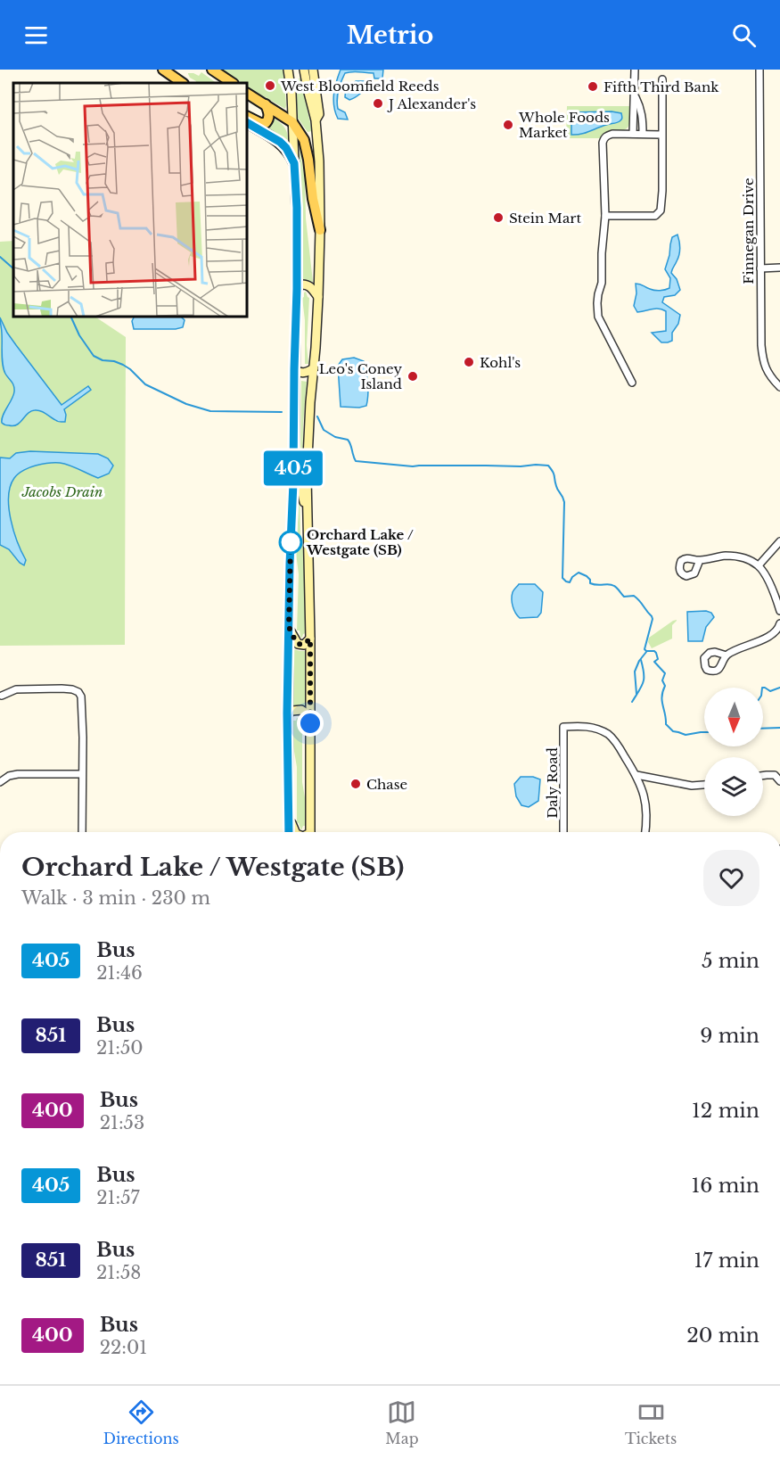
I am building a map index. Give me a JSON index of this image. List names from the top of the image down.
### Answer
{
  "streets": {
    "street": ["Finnegan Drive", "Daly Road"]
  },
  "parks": ["Jacobs Drain"],
  "places": [
    "West Bloomfield Reeds",
    "Fifth Third Bank",
    "J Alexander's",
    "Whole Foods Market",
    "Stein Mart",
    "Kohl's",
    "Leo's Coney Island",
    "Orchard Lake / Westgate (SB)",
    "Chase"
  ],
  "lines": ["bus line 405"],
  "north": "bottom",
  "page": {
    "header": "Metrio",
    "on_map": "405",
    "heading": ["Orchard Lake / Westgate (SB)", "Walk · 3 min · 230 m"],
    "list": [
      {
        "mark": "405",
        "name": "Bus",
        "note": "21:46",
        "value": "5 min"
      },
      {
        "mark": "851",
        "name": "Bus",
        "note": "21:50",
        "value": "9 min"
      },
      {
        "mark": "400",
        "name": "Bus",
        "note": "21:53",
        "value": "12 min"
      },
      {
        "mark": "405",
        "name": "Bus",
        "note": "21:57",
        "value": "16 min"
      },
      {
        "mark": "851",
        "name": "Bus",
        "note": "21:58",
        "value": "17 min"
      },
      {
        "mark": "400",
        "name": "Bus",
        "note": "22:01",
        "value": "20 min"
      }
    ],
    "tabs": ["Directions", "Map", "Tickets"]
  }
}
